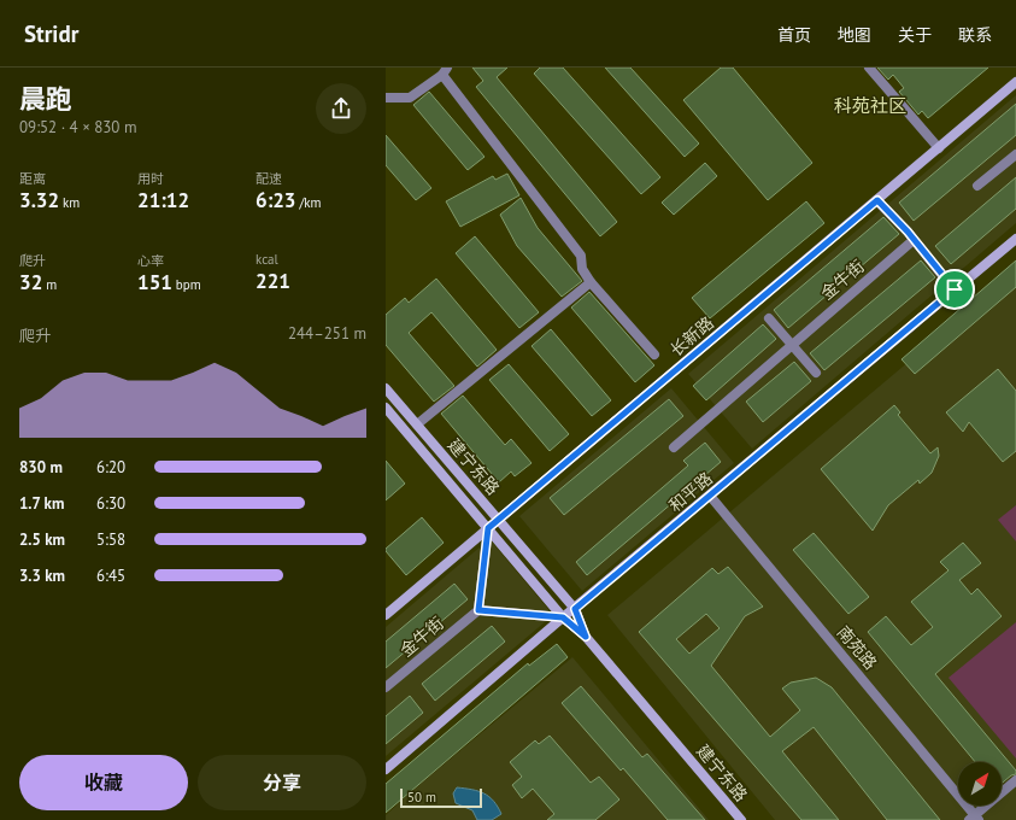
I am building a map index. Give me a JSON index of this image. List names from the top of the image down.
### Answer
{
  "streets": {
    "street": [
      "金牛街",
      "长新路",
      "建宁东路",
      "和平路",
      "南苑路"
    ]
  },
  "crossings": [
    ["长新路", "建宁东路"],
    ["建宁东路", "和平路"],
    ["和平路", "南苑路"]
  ],
  "districts": ["科苑社区"],
  "scale_bar": "50 m",
  "north": "top right",
  "page": {
    "header": "Stridr",
    "nav": [
      "首页",
      "地图",
      "关于",
      "联系"
    ],
    "heading": ["晨跑", "09:52 · 4 × 830 m"],
    "stats": [
      ["距离", "3.32 km"],
      ["用时", "21:12"],
      ["配速", "6:23 /km"],
      ["爬升", "32 m"],
      ["心率", "151 bpm"],
      ["kcal", "221"]
    ],
    "chart": ["爬升", "244–251 m"],
    "list": [
      {
        "name": "830 m",
        "note": "6:20"
      },
      {
        "name": "1.7 km",
        "note": "6:30"
      },
      {
        "name": "2.5 km",
        "note": "5:58"
      },
      {
        "name": "3.3 km",
        "note": "6:45"
      }
    ],
    "buttons": ["收藏", "分享"],
    "scale": "50 m"
  }
}
